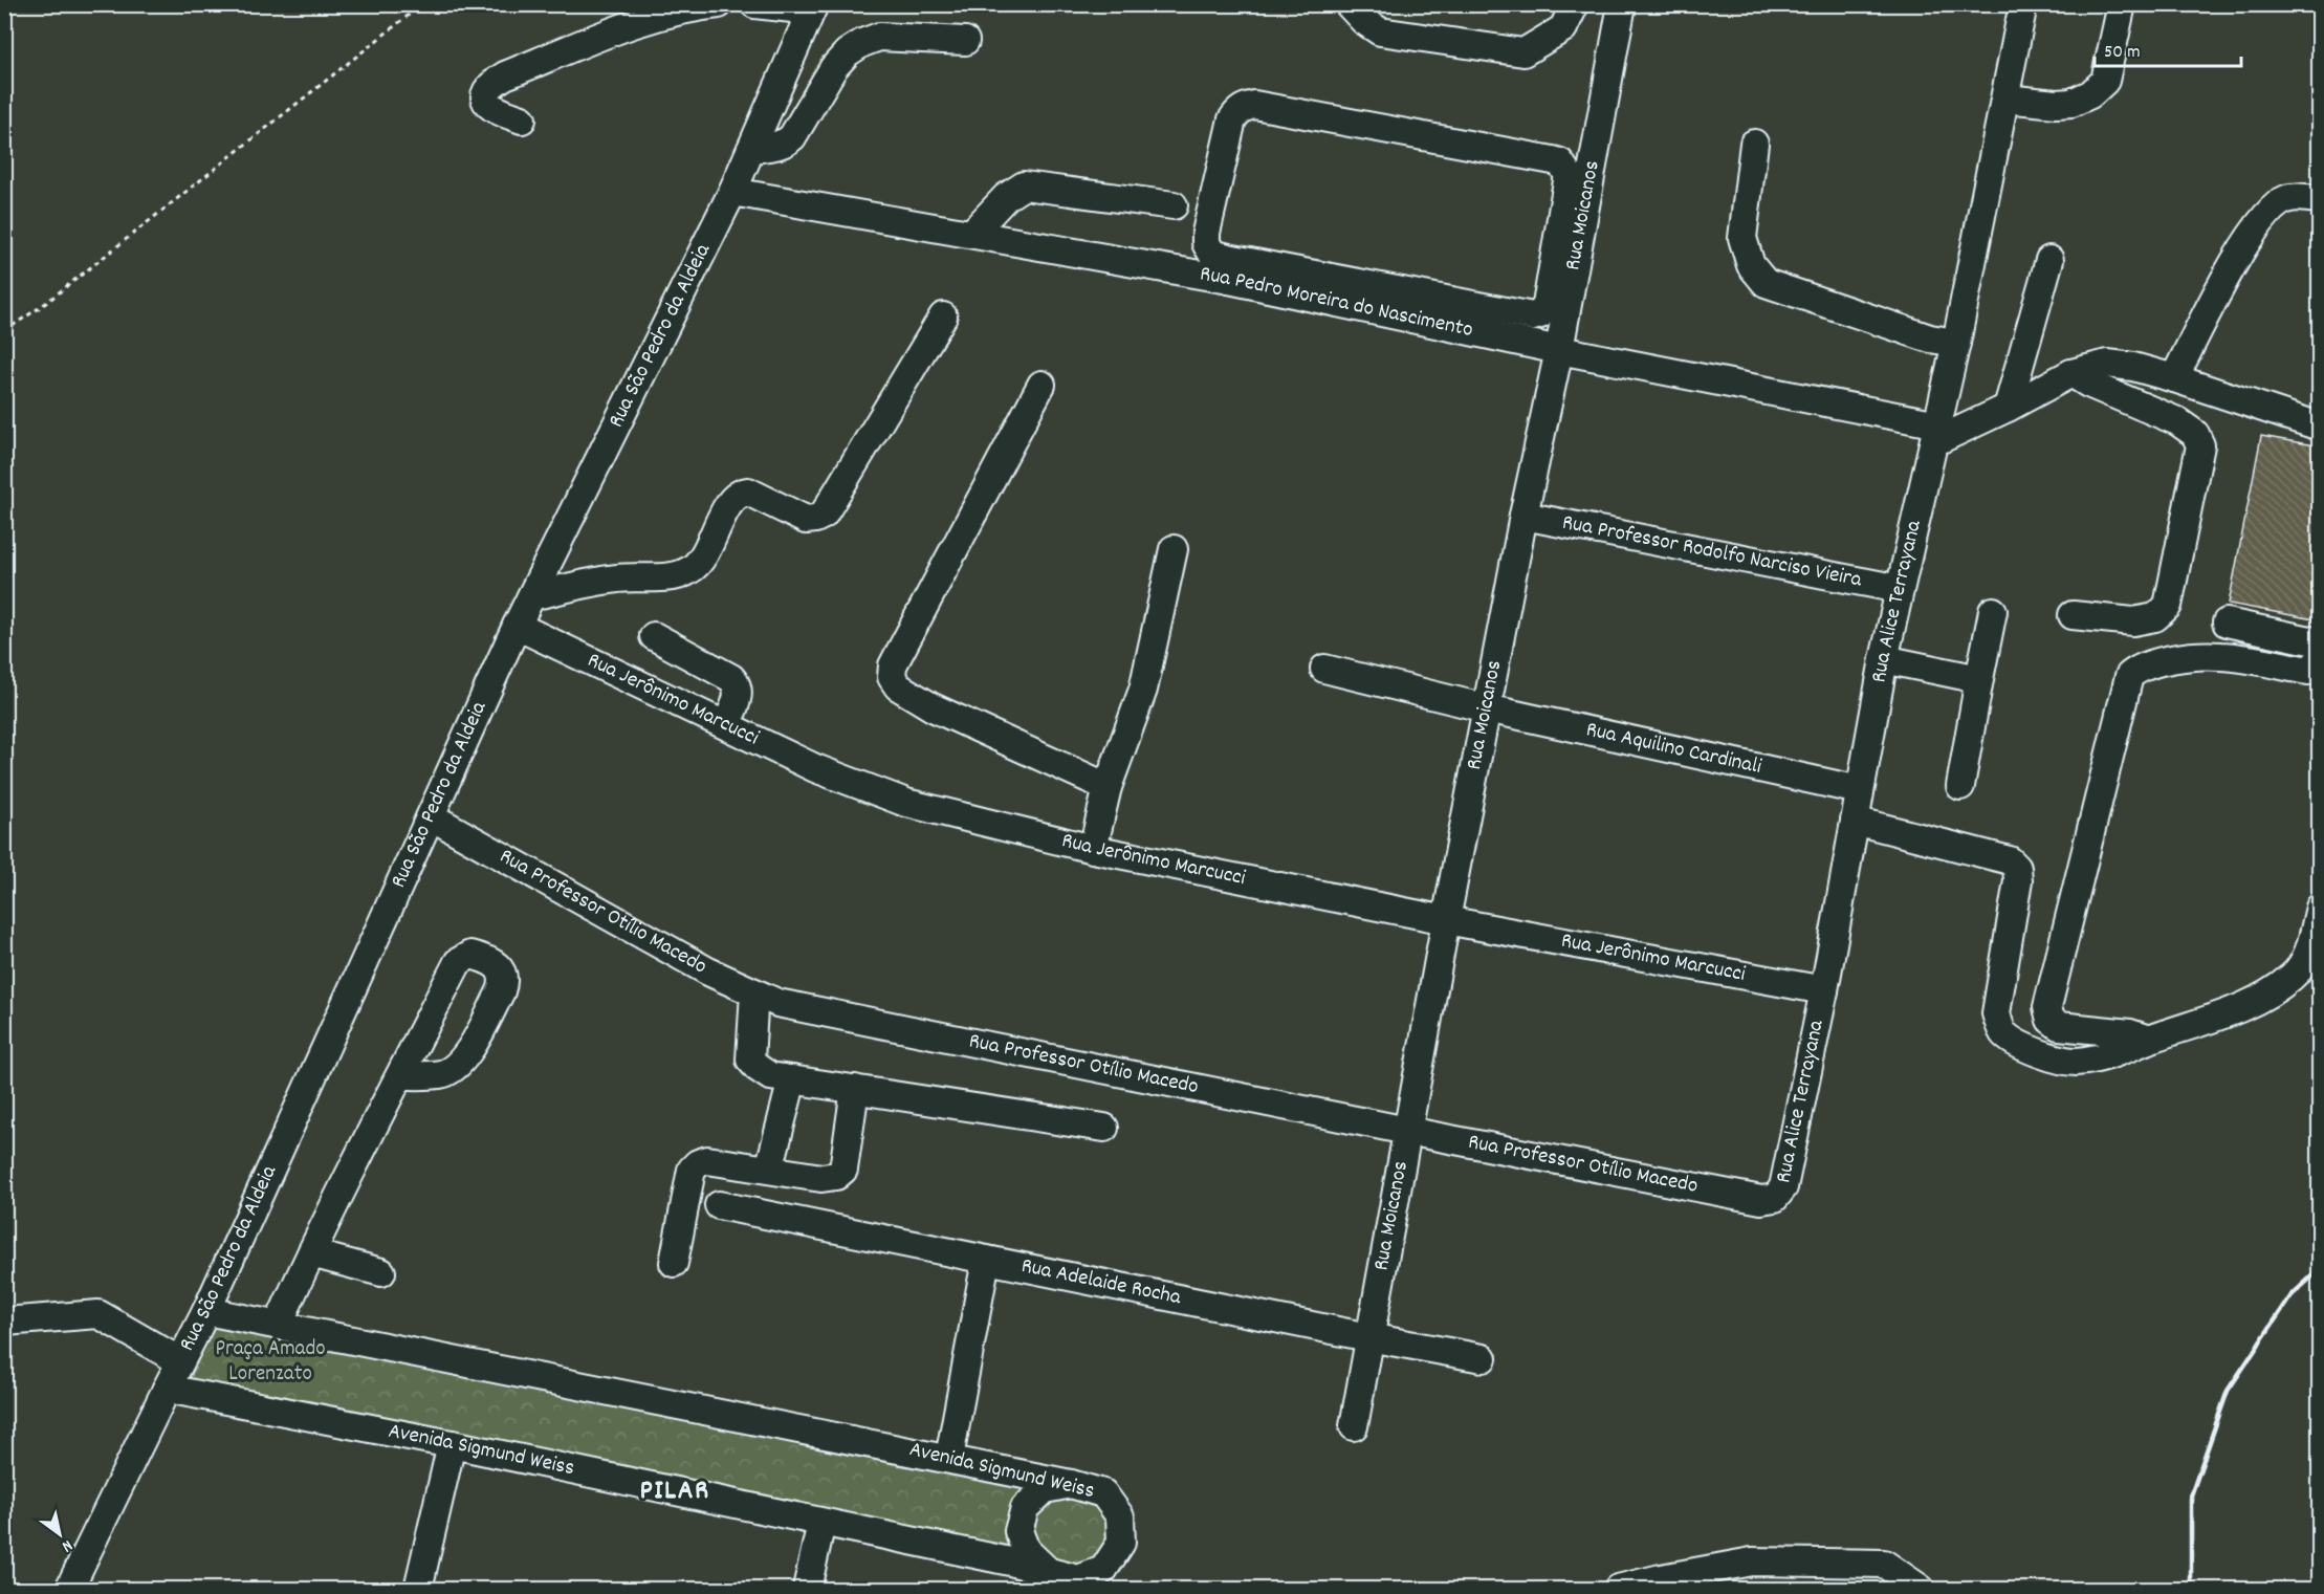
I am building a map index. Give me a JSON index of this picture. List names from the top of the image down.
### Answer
{
  "streets": {
    "street": [
      "Rua Moicanos",
      "Rua Pedro Moreira do Nascimento",
      "Rua São Pedro da Aldeia",
      "Rua Professor Rodolfo Narciso Vieira",
      "Rua Alice Terrayana",
      "Rua Jerônimo Marcucci",
      "Rua Aquilino Cardinali",
      "Rua Professor Otílio Macedo",
      "Rua Adelaide Rocha",
      "Avenida Sigmund Weiss"
    ]
  },
  "crossings": [
    ["Rua Moicanos", "Rua Pedro Moreira do Nascimento"],
    ["Rua Moicanos", "Rua Professor Rodolfo Narciso Vieira"],
    ["Rua Moicanos", "Rua Jerônimo Marcucci"],
    ["Rua Moicanos", "Rua Aquilino Cardinali"],
    ["Rua Moicanos", "Rua Professor Otílio Macedo"],
    ["Rua Moicanos", "Rua Adelaide Rocha"],
    ["Rua Pedro Moreira do Nascimento", "Rua São Pedro da Aldeia"],
    ["Rua Pedro Moreira do Nascimento", "Rua Alice Terrayana"],
    ["Rua São Pedro da Aldeia", "Rua Jerônimo Marcucci"],
    ["Rua São Pedro da Aldeia", "Rua Professor Otílio Macedo"],
    ["Rua São Pedro da Aldeia", "Avenida Sigmund Weiss"],
    ["Rua Professor Rodolfo Narciso Vieira", "Rua Alice Terrayana"],
    ["Rua Alice Terrayana", "Rua Jerônimo Marcucci"],
    ["Rua Alice Terrayana", "Rua Aquilino Cardinali"],
    ["Rua Alice Terrayana", "Rua Professor Otílio Macedo"]
  ],
  "districts": ["PILAR"],
  "parks": ["Praça Amado Lorenzato"],
  "scale_bar": "50 m",
  "north": "bottom right"
}
